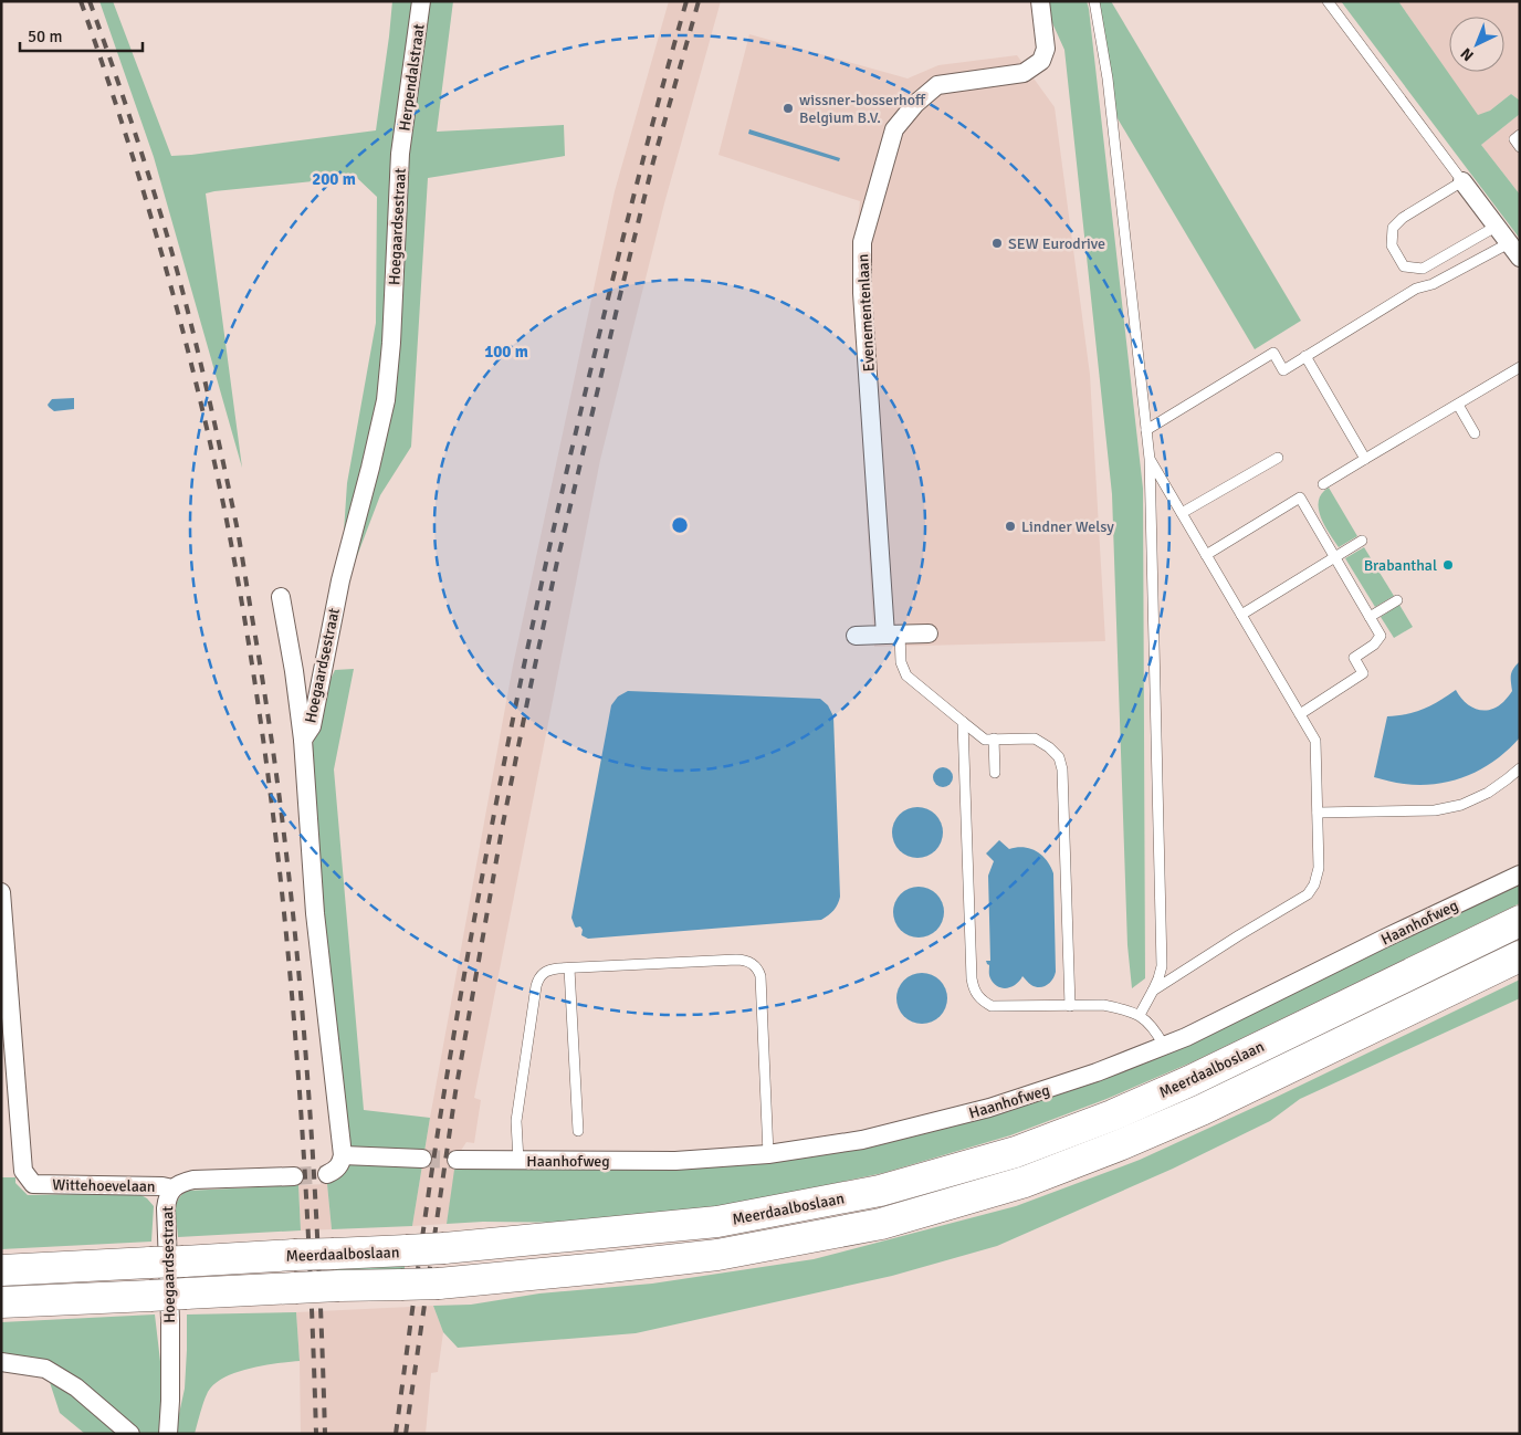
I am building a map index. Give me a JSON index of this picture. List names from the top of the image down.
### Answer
{
  "streets": {
    "highway": ["Meerdaalboslaan"],
    "street": [
      "Herpendalstraat",
      "Hoegaardsestraat",
      "Evenementenlaan",
      "Haanhofweg",
      "Wittehoevelaan"
    ]
  },
  "crossings": [
    ["Herpendalstraat", "Hoegaardsestraat"],
    ["Hoegaardsestraat", "Wittehoevelaan"]
  ],
  "places": [
    "wissner-bosserhoff Belgium B.V.",
    "SEW Eurodrive",
    "Lindner Welsy",
    "Brabanthal"
  ],
  "scale_bar": "50 m",
  "north": "bottom left",
  "rings": ["200 m", "100 m"]
}
